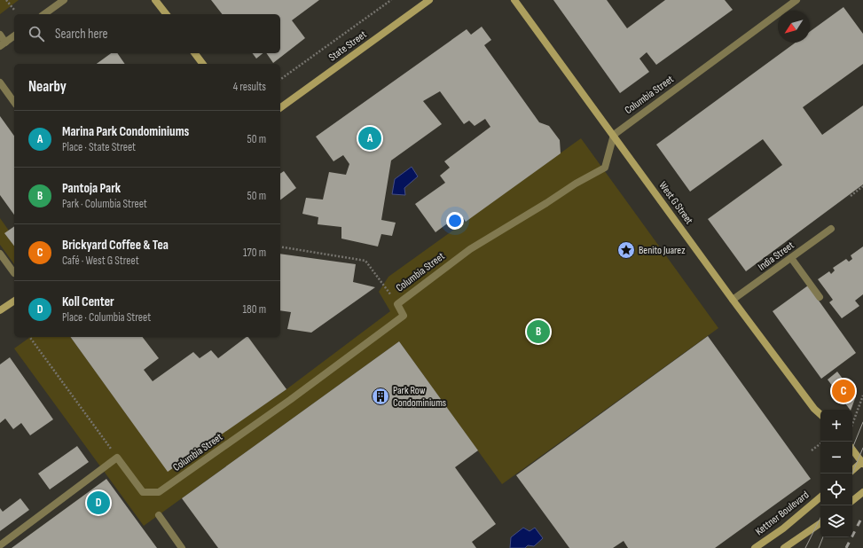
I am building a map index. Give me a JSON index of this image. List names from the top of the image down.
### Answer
{
  "streets": {
    "main road": ["State Street", "West G Street", "Kettner Boulevard"],
    "street": ["Columbia Street", "India Street"]
  },
  "crossings": [
    ["Columbia Street", "West G Street"],
    ["West G Street", "India Street"]
  ],
  "places": {
    "place": ["Benito Juarez"],
    "building": ["Park Row Condominiums"]
  },
  "north": "bottom left",
  "page": {
    "search": "Search here",
    "heading": ["Nearby", "4 results"],
    "list": [
      {
        "mark": "A",
        "name": "Marina Park Condominiums",
        "note": "Place · State Street",
        "value": "50 m"
      },
      {
        "mark": "B",
        "name": "Pantoja Park",
        "note": "Park · Columbia Street",
        "value": "50 m"
      },
      {
        "mark": "C",
        "name": "Brickyard Coffee & Tea",
        "note": "Café · West G Street",
        "value": "170 m"
      },
      {
        "mark": "D",
        "name": "Koll Center",
        "note": "Place · Columbia Street",
        "value": "180 m"
      }
    ],
    "pins": [
      "A",
      "B",
      "C",
      "D"
    ],
    "map_buttons": ["+", "−"]
  }
}
